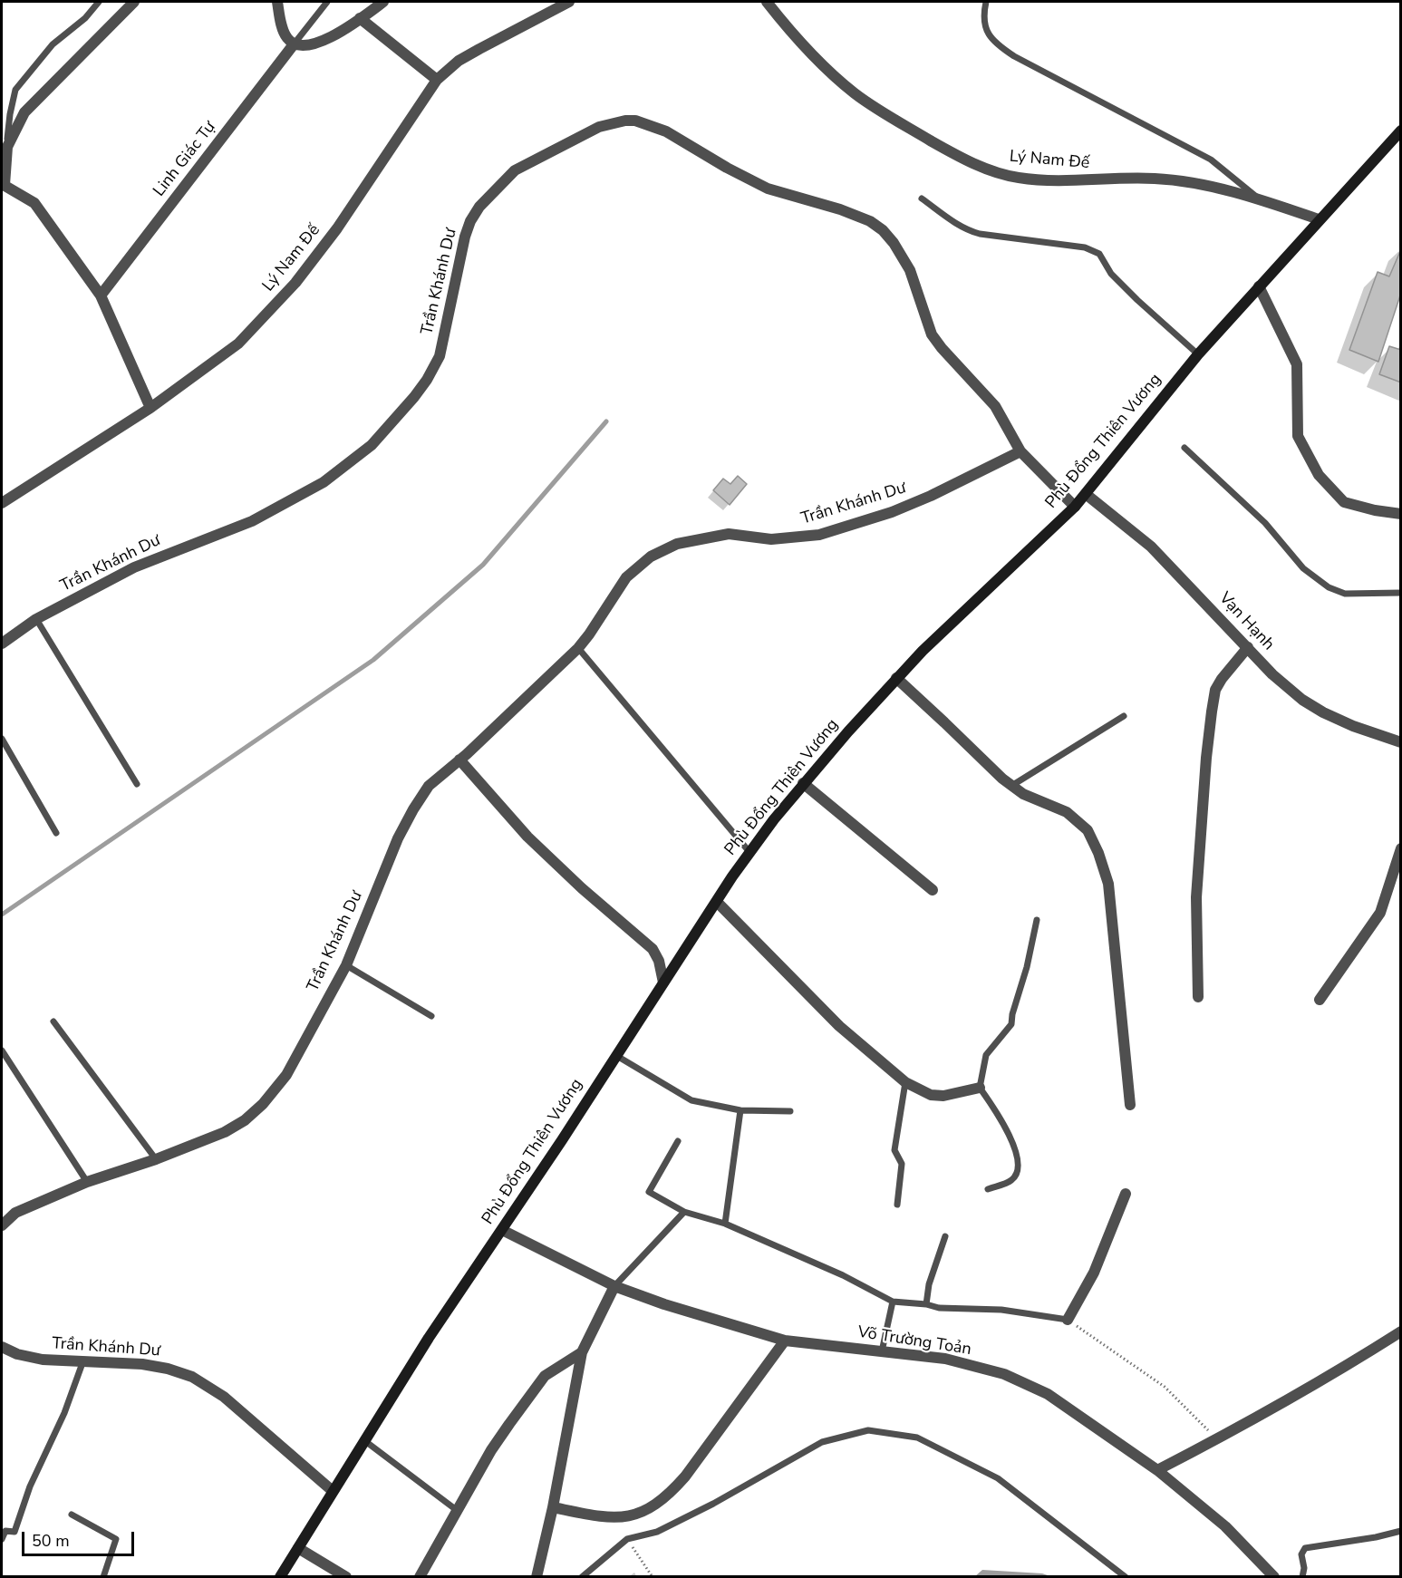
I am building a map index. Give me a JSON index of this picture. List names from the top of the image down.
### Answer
{
  "streets": {
    "main road": ["Phù Đổng Thiên Vương"],
    "street": [
      "Linh Giác Tự",
      "Lý Nam Đế",
      "Trần Khánh Dư",
      "Vạn Hạnh",
      "Võ Trường Toản"
    ]
  },
  "crossings": [
    ["Lý Nam Đế", "Phù Đổng Thiên Vương"],
    ["Trần Khánh Dư", "Phù Đổng Thiên Vương"],
    ["Phù Đổng Thiên Vương", "Vạn Hạnh"],
    ["Phù Đổng Thiên Vương", "Võ Trường Toản"]
  ],
  "scale_bar": "50 m"
}
